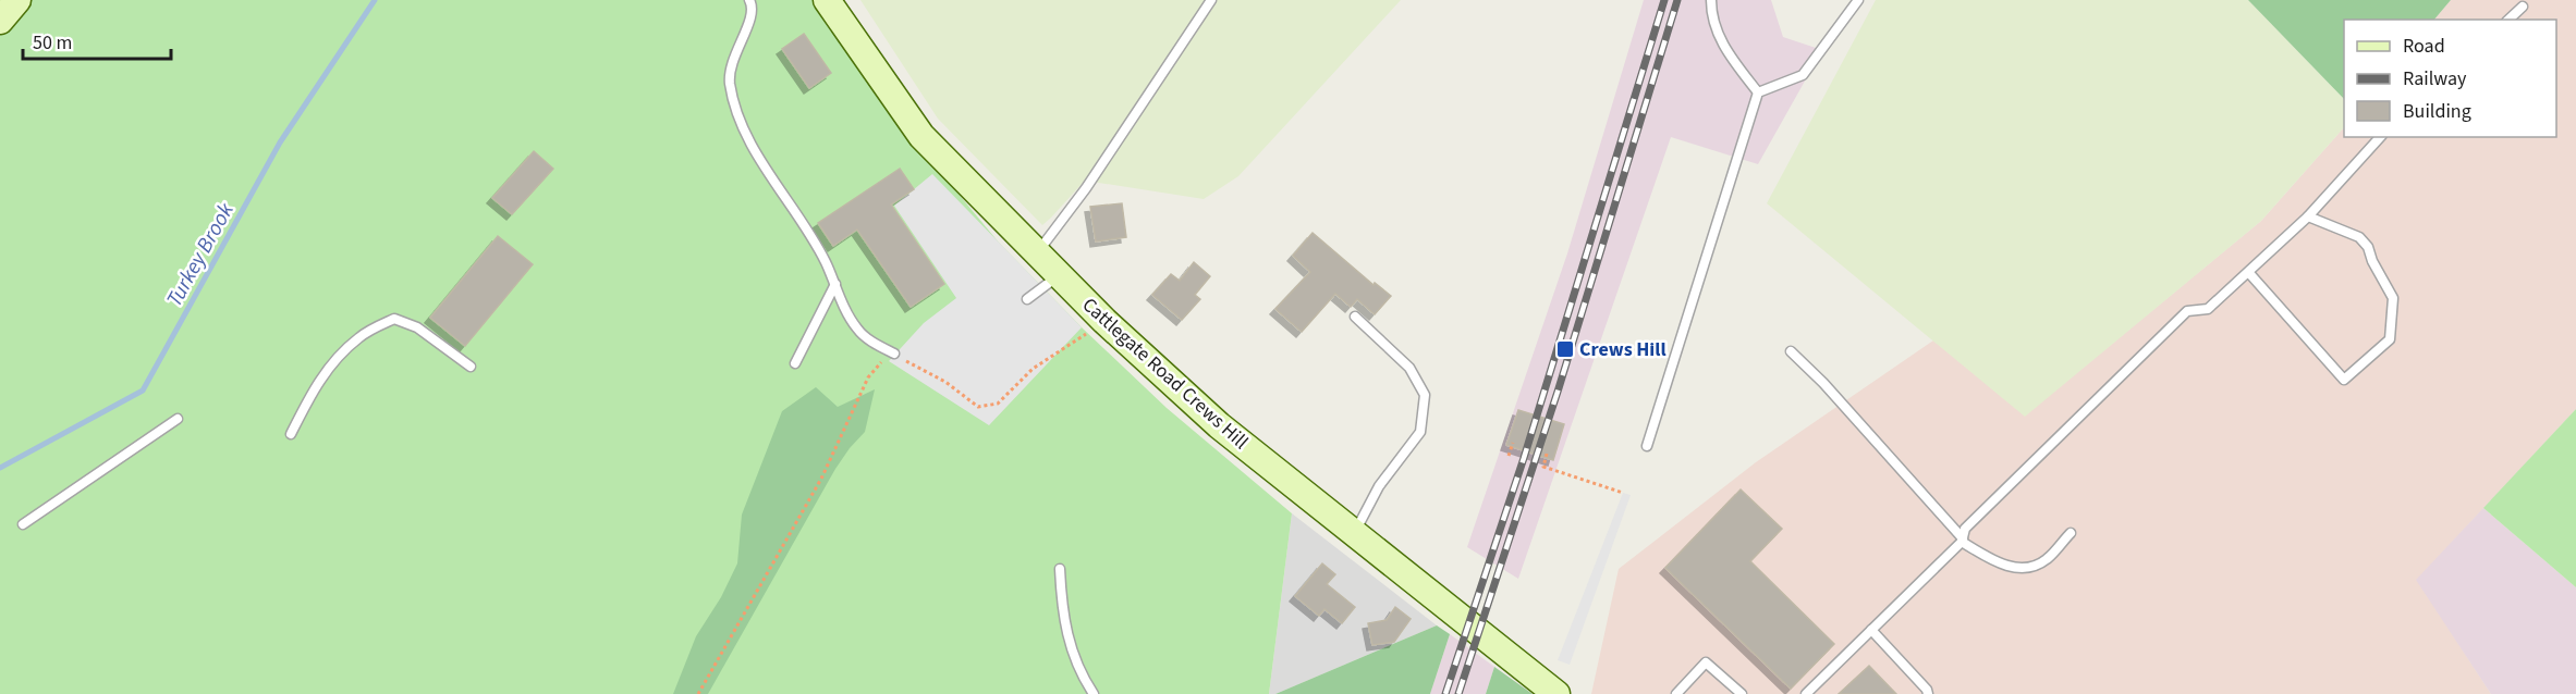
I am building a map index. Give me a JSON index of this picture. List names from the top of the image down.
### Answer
{
  "streets": {
    "street": ["Cattlegate Road Crews Hill"]
  },
  "water": ["Turkey Brook"],
  "places": {
    "transit": ["Crews Hill"]
  },
  "legend": ["Road", "Railway", "Building"],
  "scale_bar": "50 m"
}
